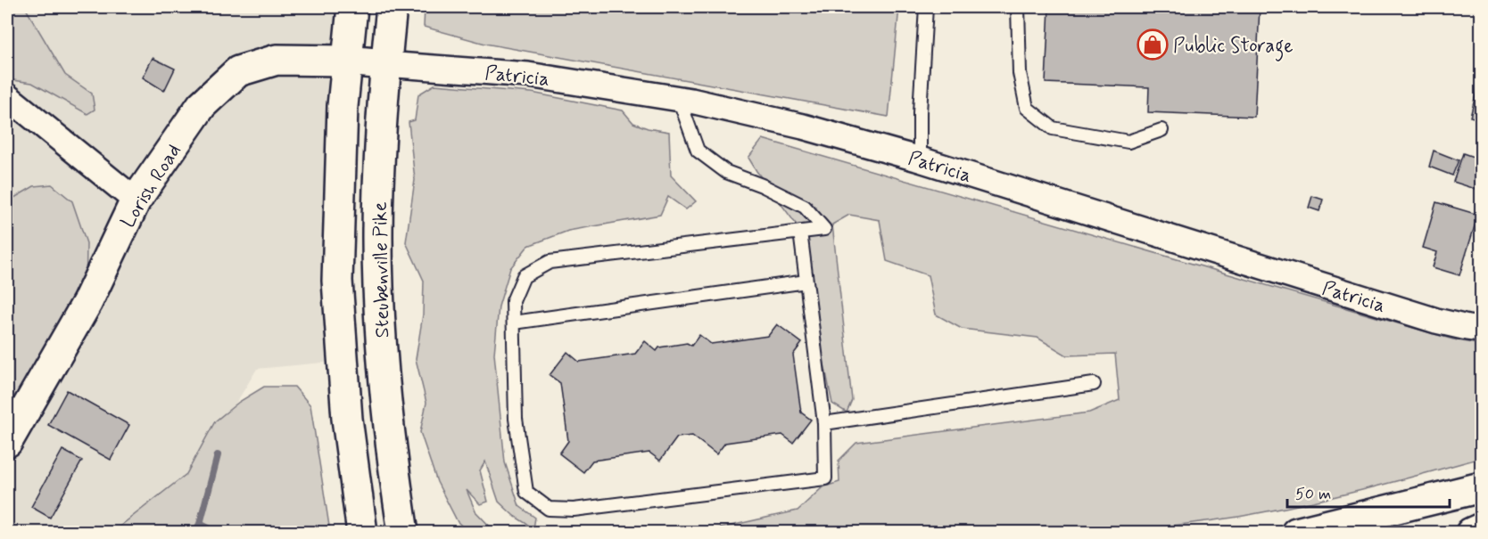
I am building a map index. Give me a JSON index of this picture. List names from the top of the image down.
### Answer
{
  "streets": {
    "main road": ["Lorish Road", "Steubenville Pike"],
    "street": ["Patricia"]
  },
  "crossings": [
    ["Patricia", "Lorish Road"],
    ["Patricia", "Steubenville Pike"],
    ["Lorish Road", "Steubenville Pike"]
  ],
  "places": {
    "shop": ["Public Storage"]
  },
  "scale_bar": "50 m"
}
